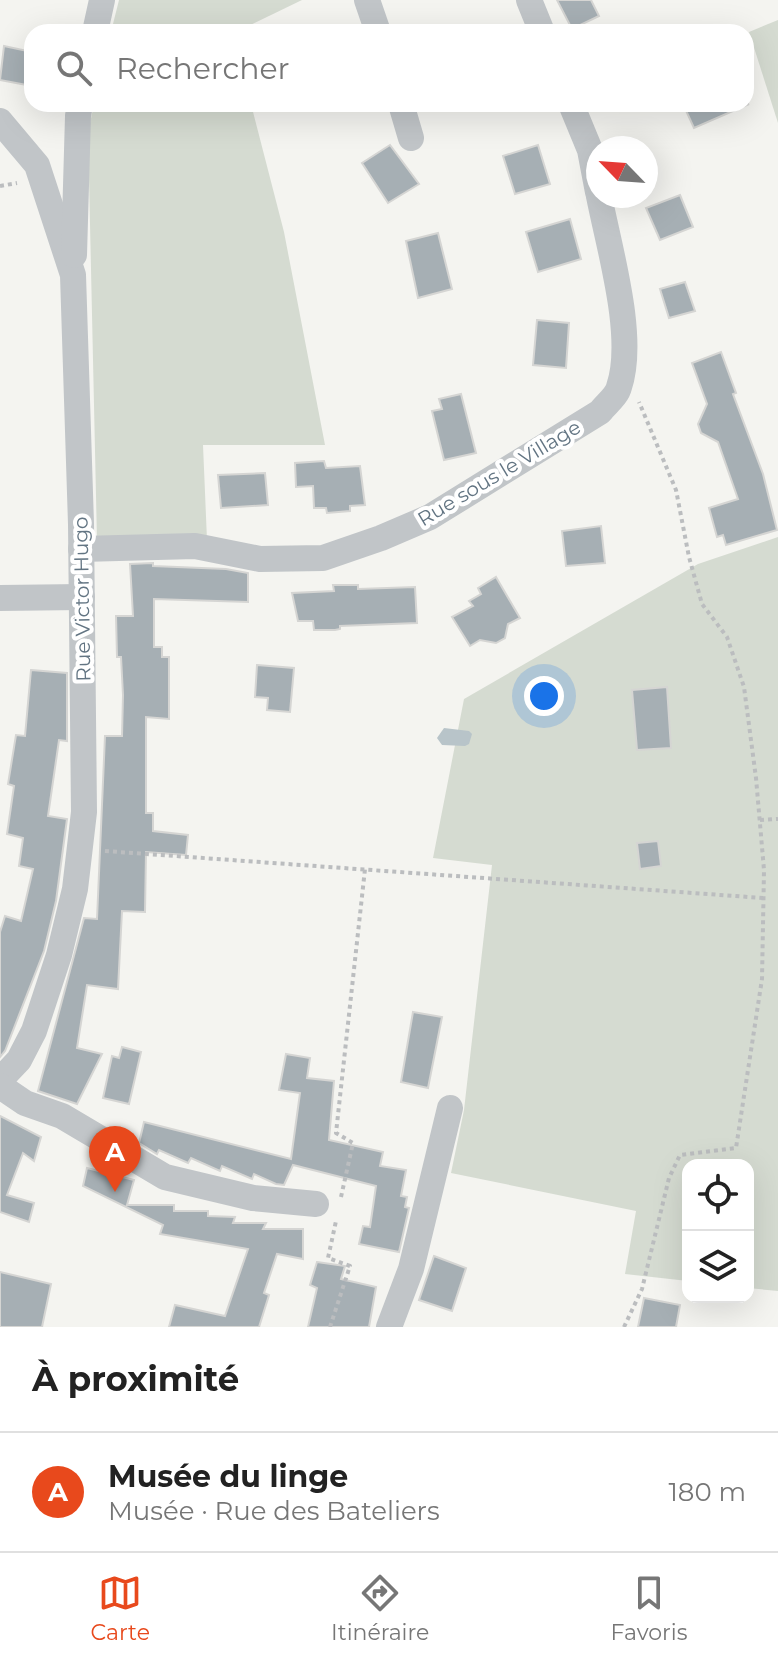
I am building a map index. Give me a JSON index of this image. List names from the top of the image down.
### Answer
{
  "streets": {
    "street": ["Rue sous le Village", "Rue Victor Hugo"]
  },
  "crossings": [
    ["Rue sous le Village", "Rue Victor Hugo"]
  ],
  "north": "top left",
  "page": {
    "search": "Rechercher",
    "pins": "A",
    "heading": "À proximité",
    "list": [
      {
        "mark": "A",
        "name": "Musée du linge",
        "note": "Musée · Rue des Bateliers",
        "value": "180 m"
      }
    ],
    "nav": ["Carte", "Itinéraire", "Favoris"]
  }
}
